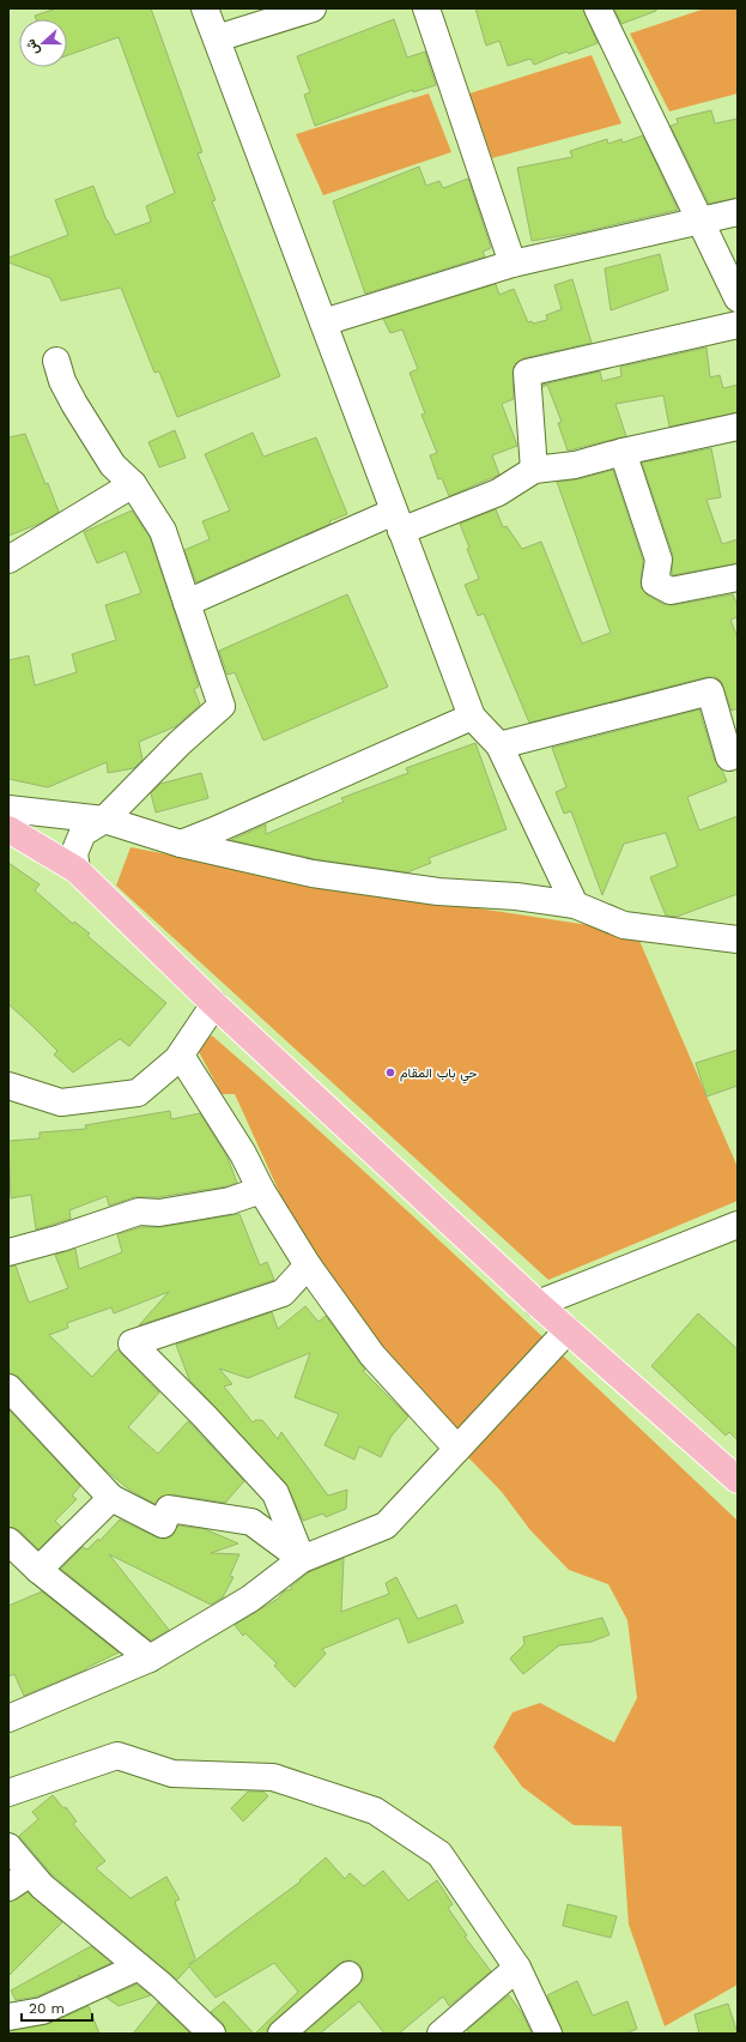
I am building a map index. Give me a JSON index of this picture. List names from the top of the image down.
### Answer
{
  "places": ["حي باب المقام"],
  "scale_bar": "20 m",
  "north": "left"
}
